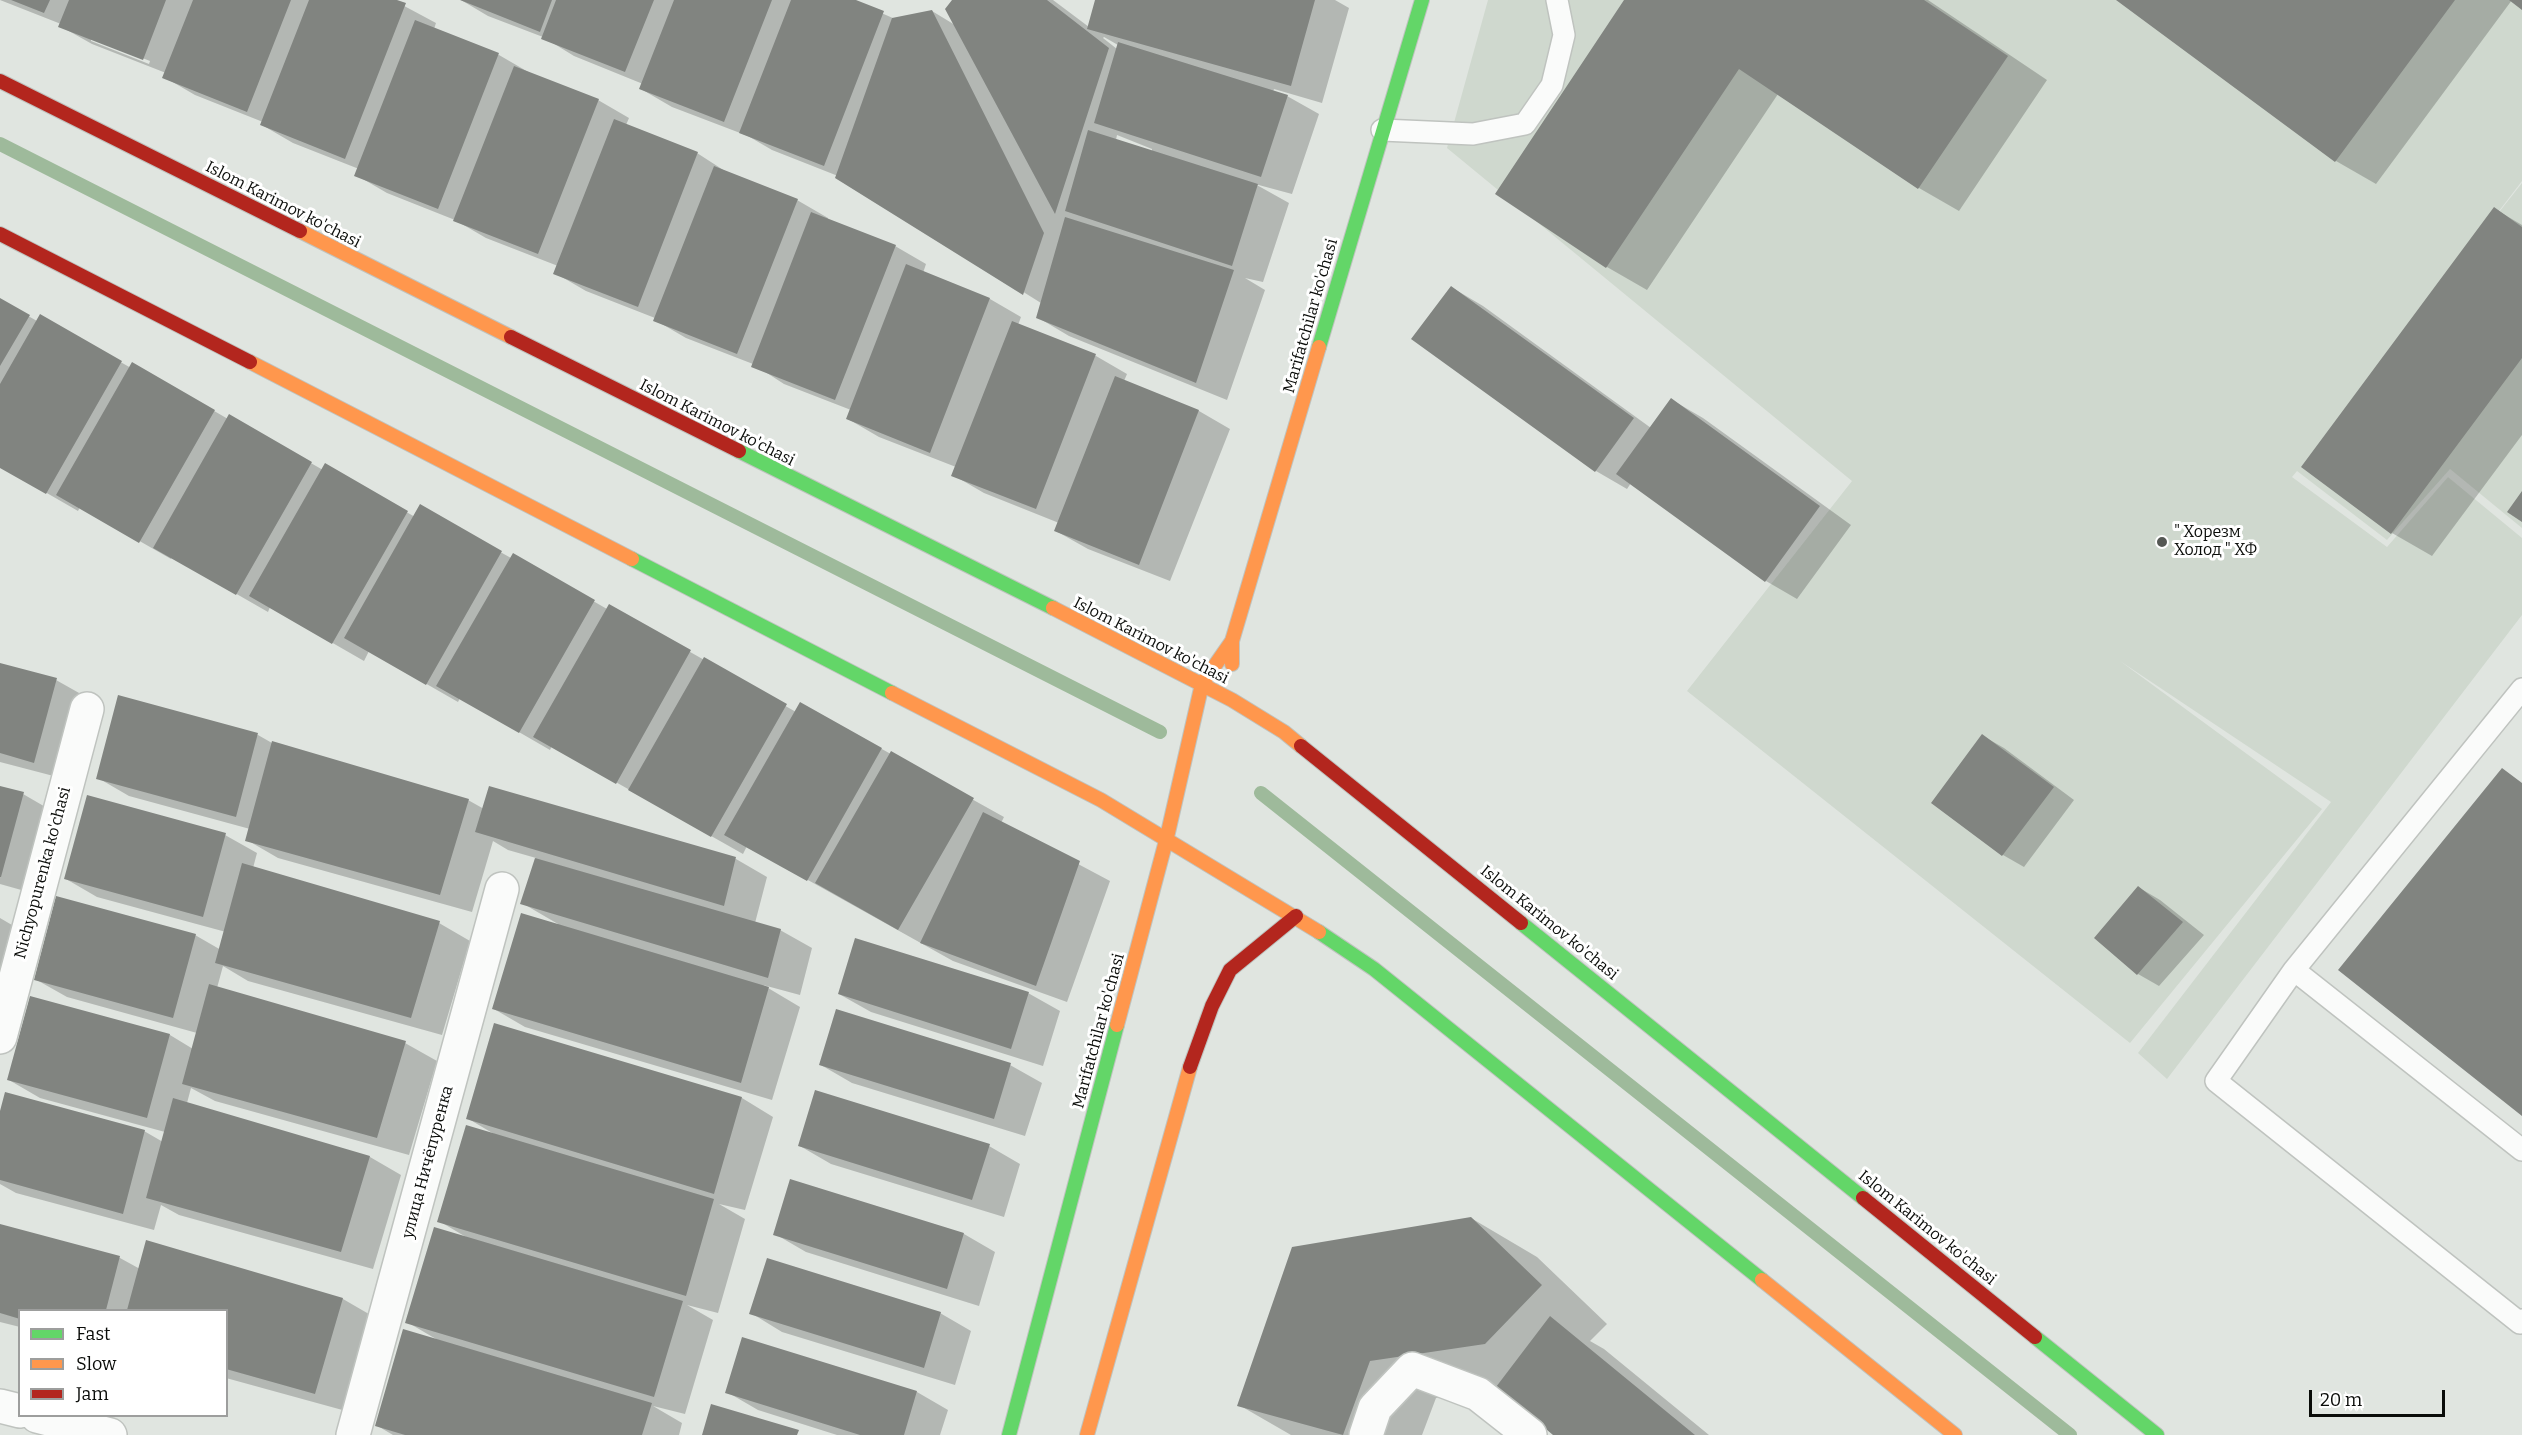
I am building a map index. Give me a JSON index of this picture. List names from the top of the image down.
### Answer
{
  "streets": {
    "main road": ["Islom Karimov ko'chasi", "Marifatchilar ko'chasi"],
    "street": ["Nichyopurenka ko'chasi", "улица Ничёпуренка"]
  },
  "crossings": [
    ["Islom Karimov ko'chasi", "Marifatchilar ko'chasi"]
  ],
  "places": ["\" Хорезм Холод \" ХФ"],
  "legend": ["Fast", "Slow", "Jam"],
  "scale_bar": "20 m"
}
